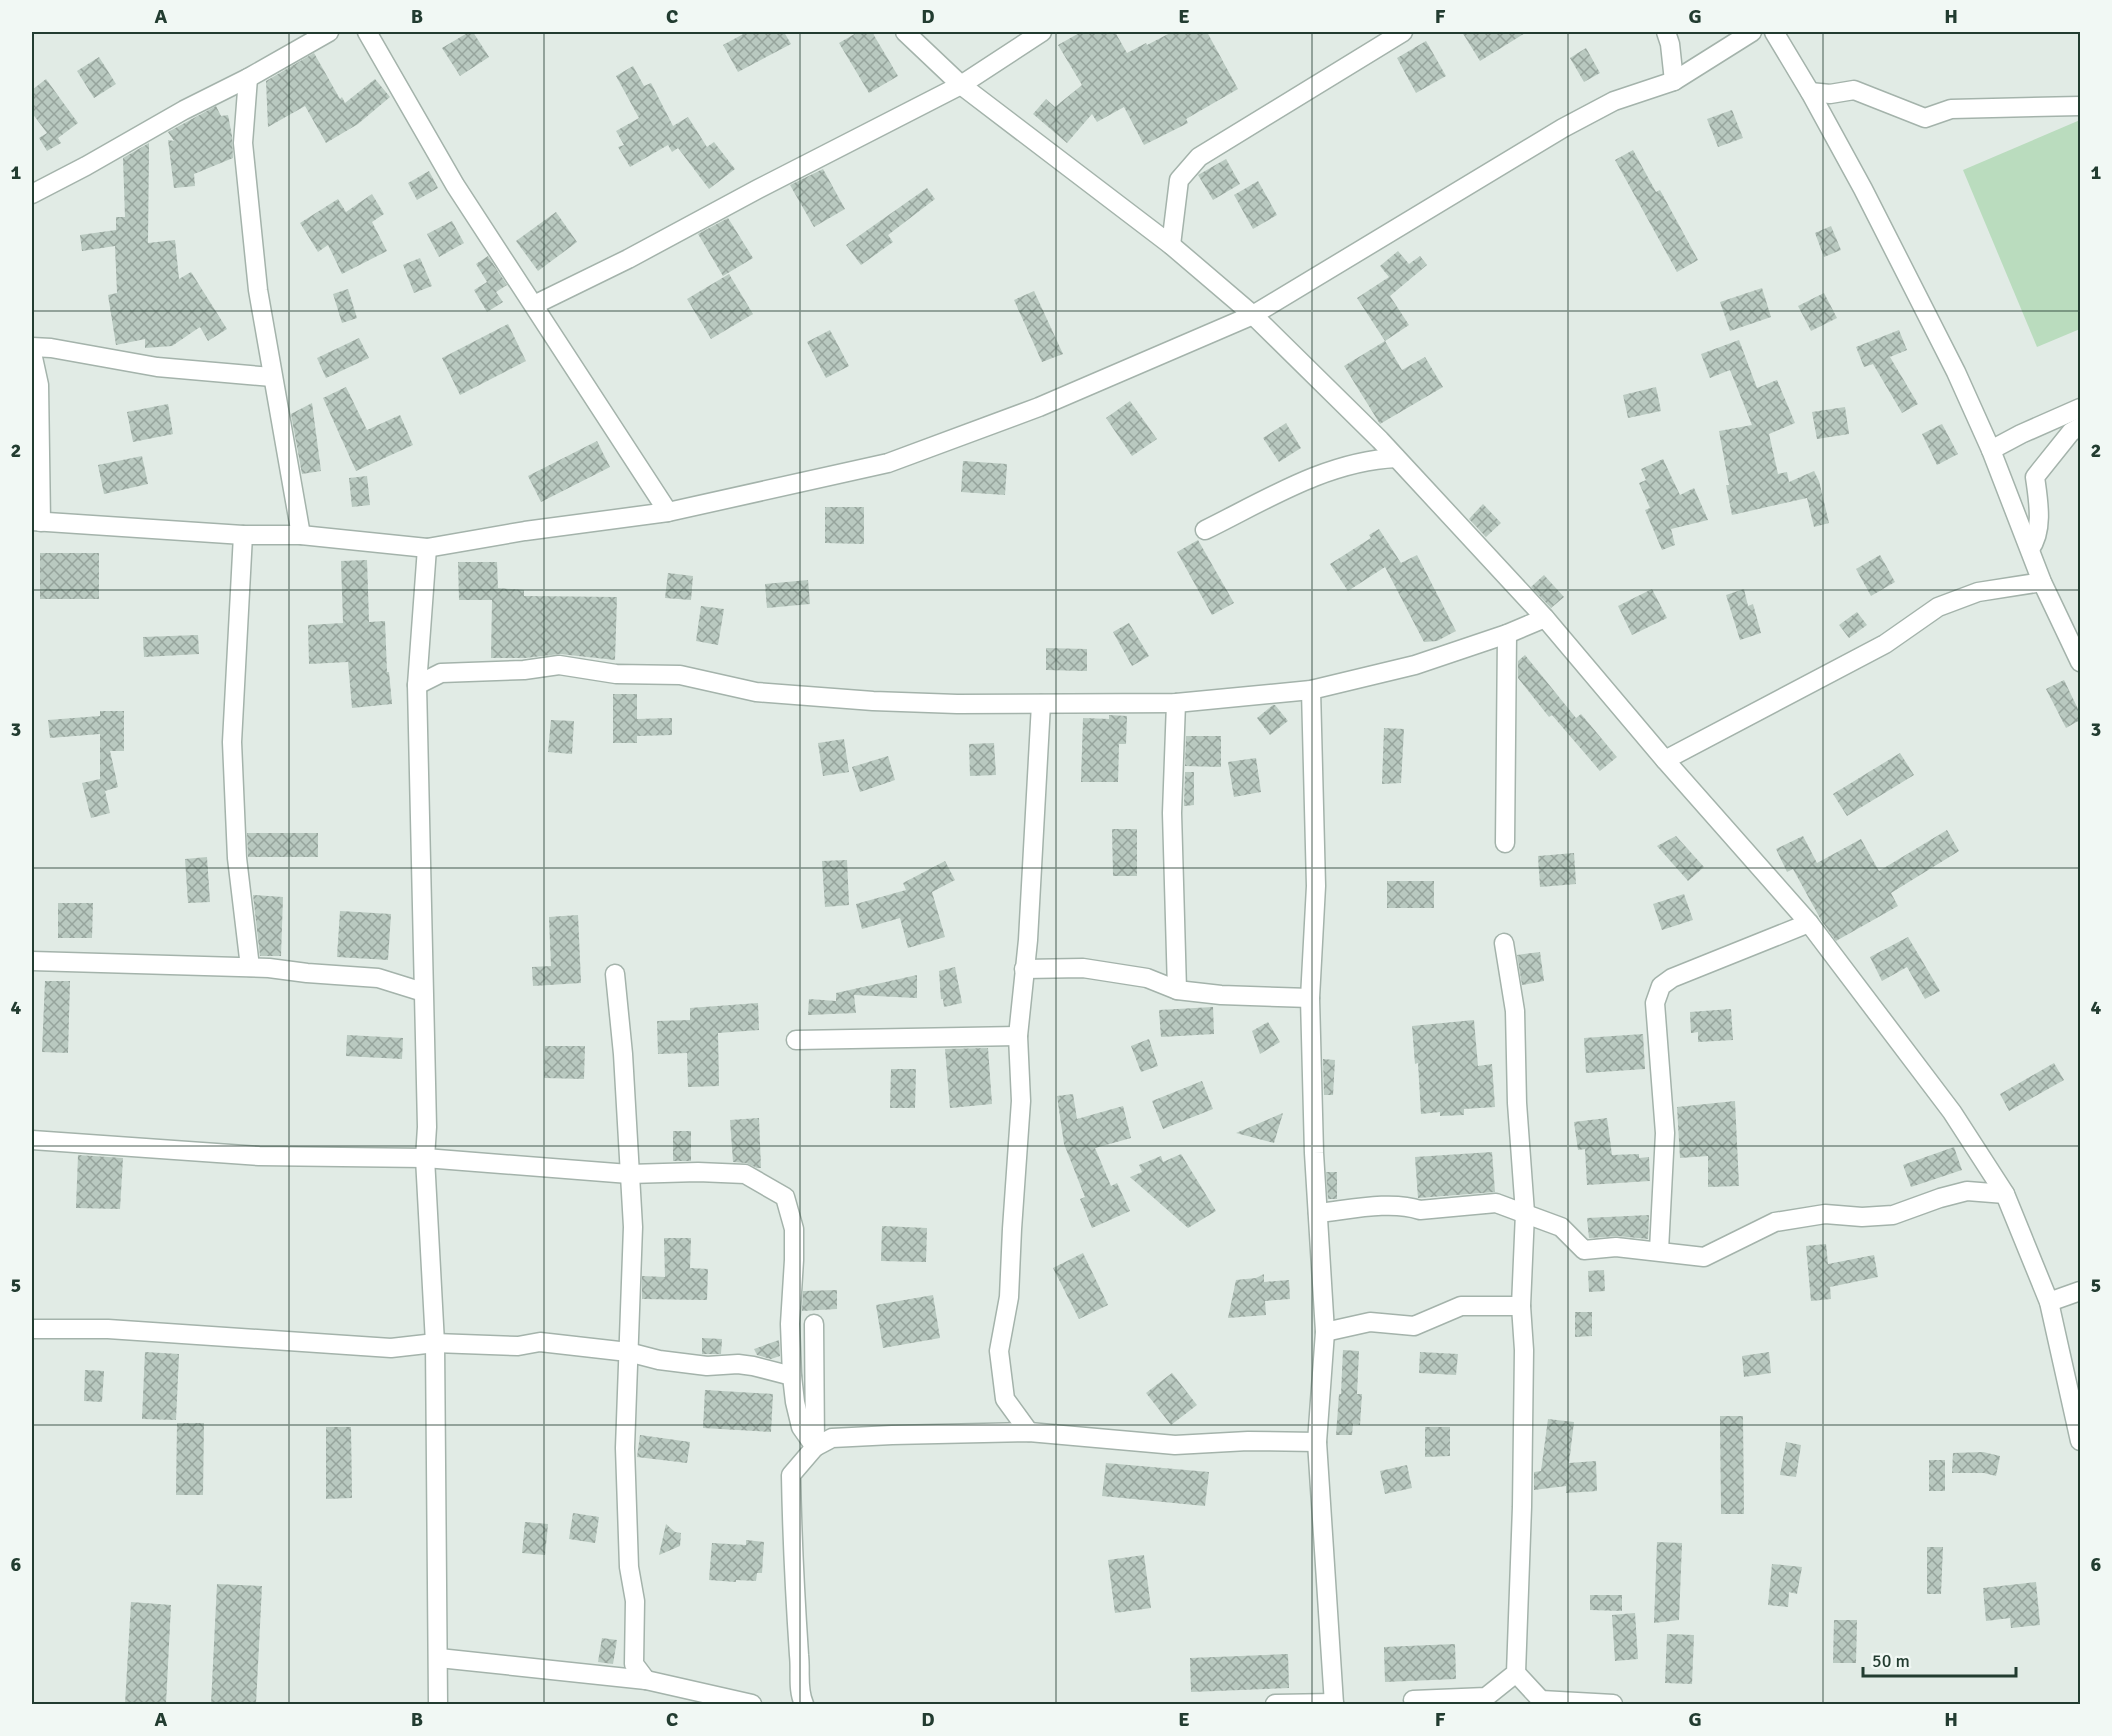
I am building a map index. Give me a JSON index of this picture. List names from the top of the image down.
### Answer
{
  "scale_bar": "50 m",
  "grid": {
    "columns": [
      "A",
      "B",
      "C",
      "D",
      "E",
      "F",
      "G",
      "H"
    ],
    "rows": [
      "1",
      "2",
      "3",
      "4",
      "5",
      "6"
    ]
  }
}
